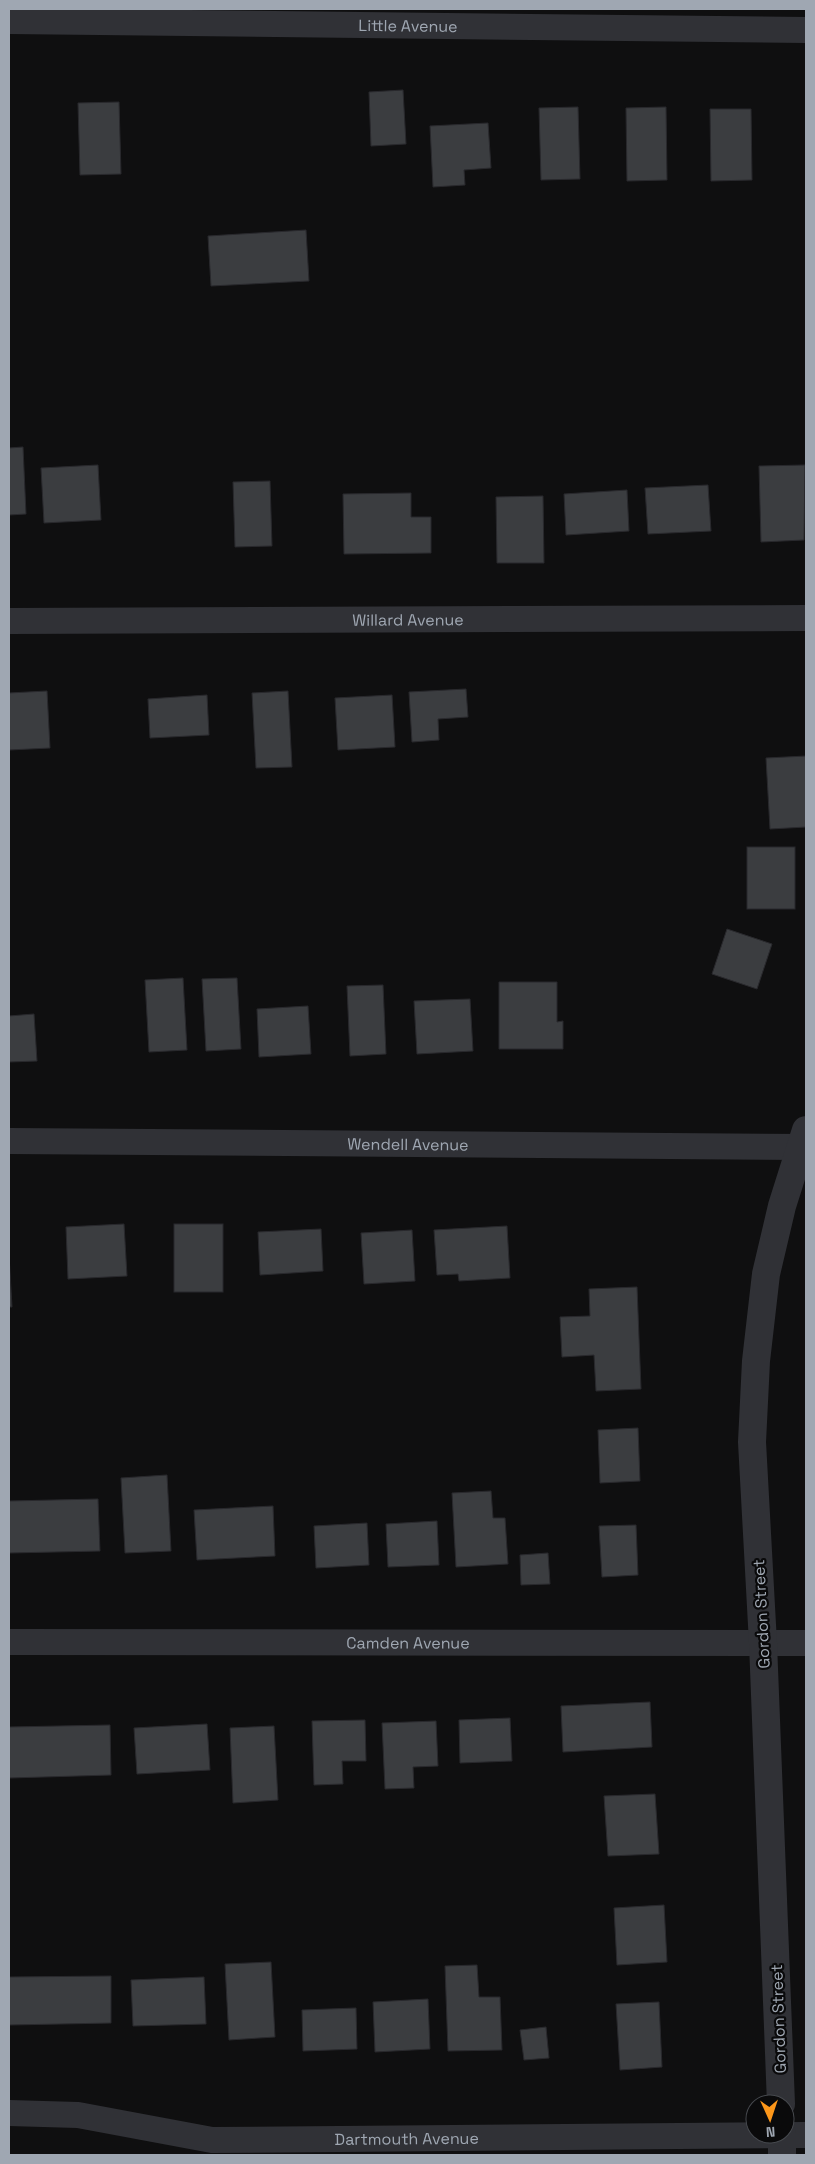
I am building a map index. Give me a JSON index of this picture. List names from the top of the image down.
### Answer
{
  "streets": {
    "street": [
      "Little Avenue",
      "Willard Avenue",
      "Wendell Avenue",
      "Gordon Street",
      "Camden Avenue",
      "Dartmouth Avenue"
    ]
  },
  "crossings": [
    ["Wendell Avenue", "Gordon Street"],
    ["Gordon Street", "Camden Avenue"]
  ],
  "north": "bottom"
}
